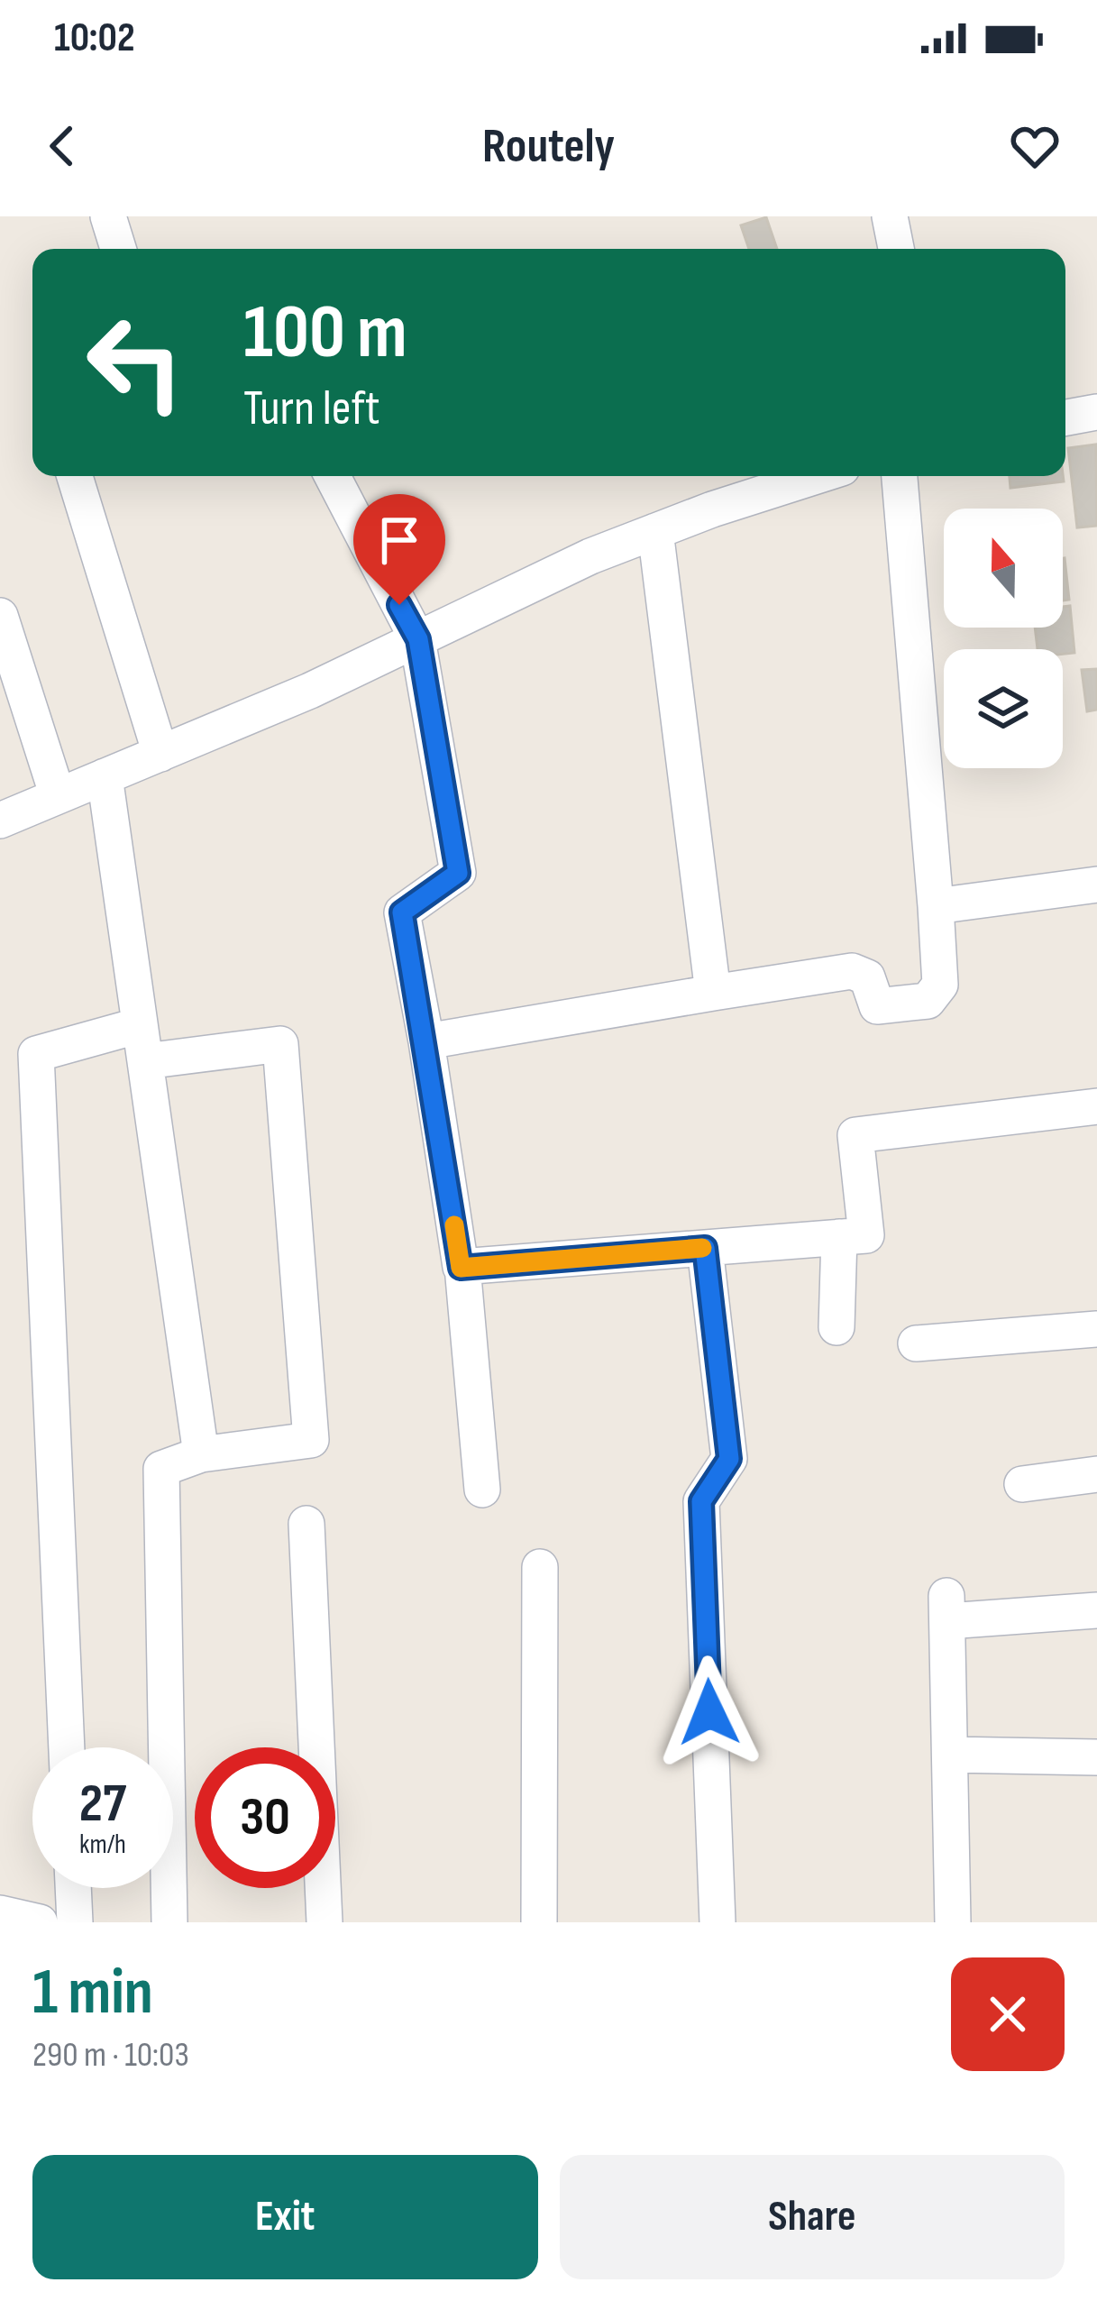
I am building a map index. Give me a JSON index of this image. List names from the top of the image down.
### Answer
{
  "north": "top",
  "page": {
    "status": "10:02",
    "header": "Routely",
    "turn": ["100 m", "Turn left"],
    "speed": "27 km/h",
    "limit": "30",
    "heading": ["1 min", "290 m · 10:03"],
    "buttons": ["Exit", "Share"]
  }
}
